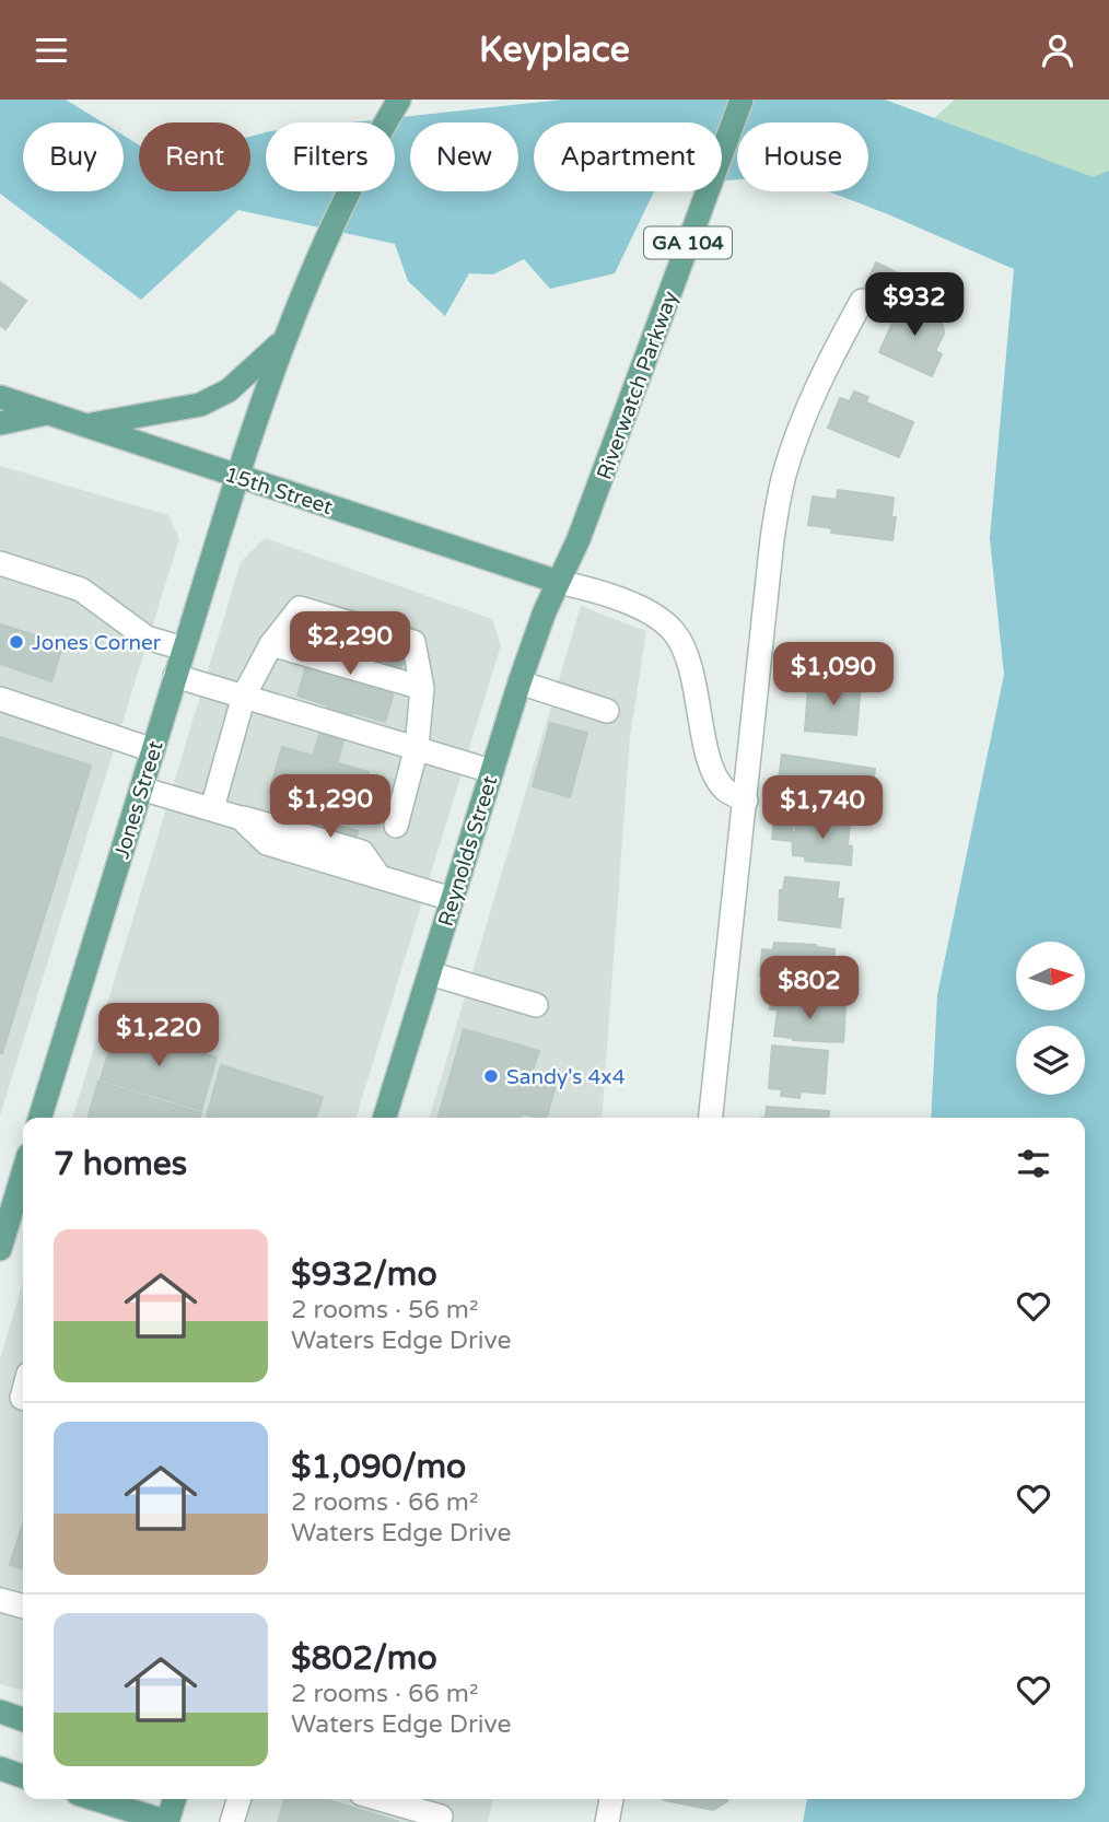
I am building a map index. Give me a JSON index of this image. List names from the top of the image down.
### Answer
{
  "streets": {
    "main road": [
      "GA 104",
      "Riverwatch Parkway",
      "15th Street",
      "Jones Street",
      "Reynolds Street"
    ]
  },
  "crossings": [
    ["Riverwatch Parkway", "15th Street"],
    ["Riverwatch Parkway", "Reynolds Street"],
    ["15th Street", "Jones Street"],
    ["15th Street", "Reynolds Street"]
  ],
  "places": ["Jones Corner", "Sandy's 4x4"],
  "north": "right",
  "page": {
    "header": "Keyplace",
    "chip": [
      "Buy",
      "Rent",
      "Filters",
      "New",
      "Apartment",
      "House"
    ],
    "price": [
      "$932",
      "$2,290",
      "$1,090",
      "$1,290",
      "$1,740",
      "$802",
      "$1,220"
    ],
    "heading": "7 homes",
    "list": [
      {
        "name": "$932/mo",
        "note": "2 rooms · 56 m² · Waters Edge Drive"
      },
      {
        "name": "$1,090/mo",
        "note": "2 rooms · 66 m² · Waters Edge Drive"
      },
      {
        "name": "$802/mo",
        "note": "2 rooms · 66 m² · Waters Edge Drive"
      }
    ]
  }
}
